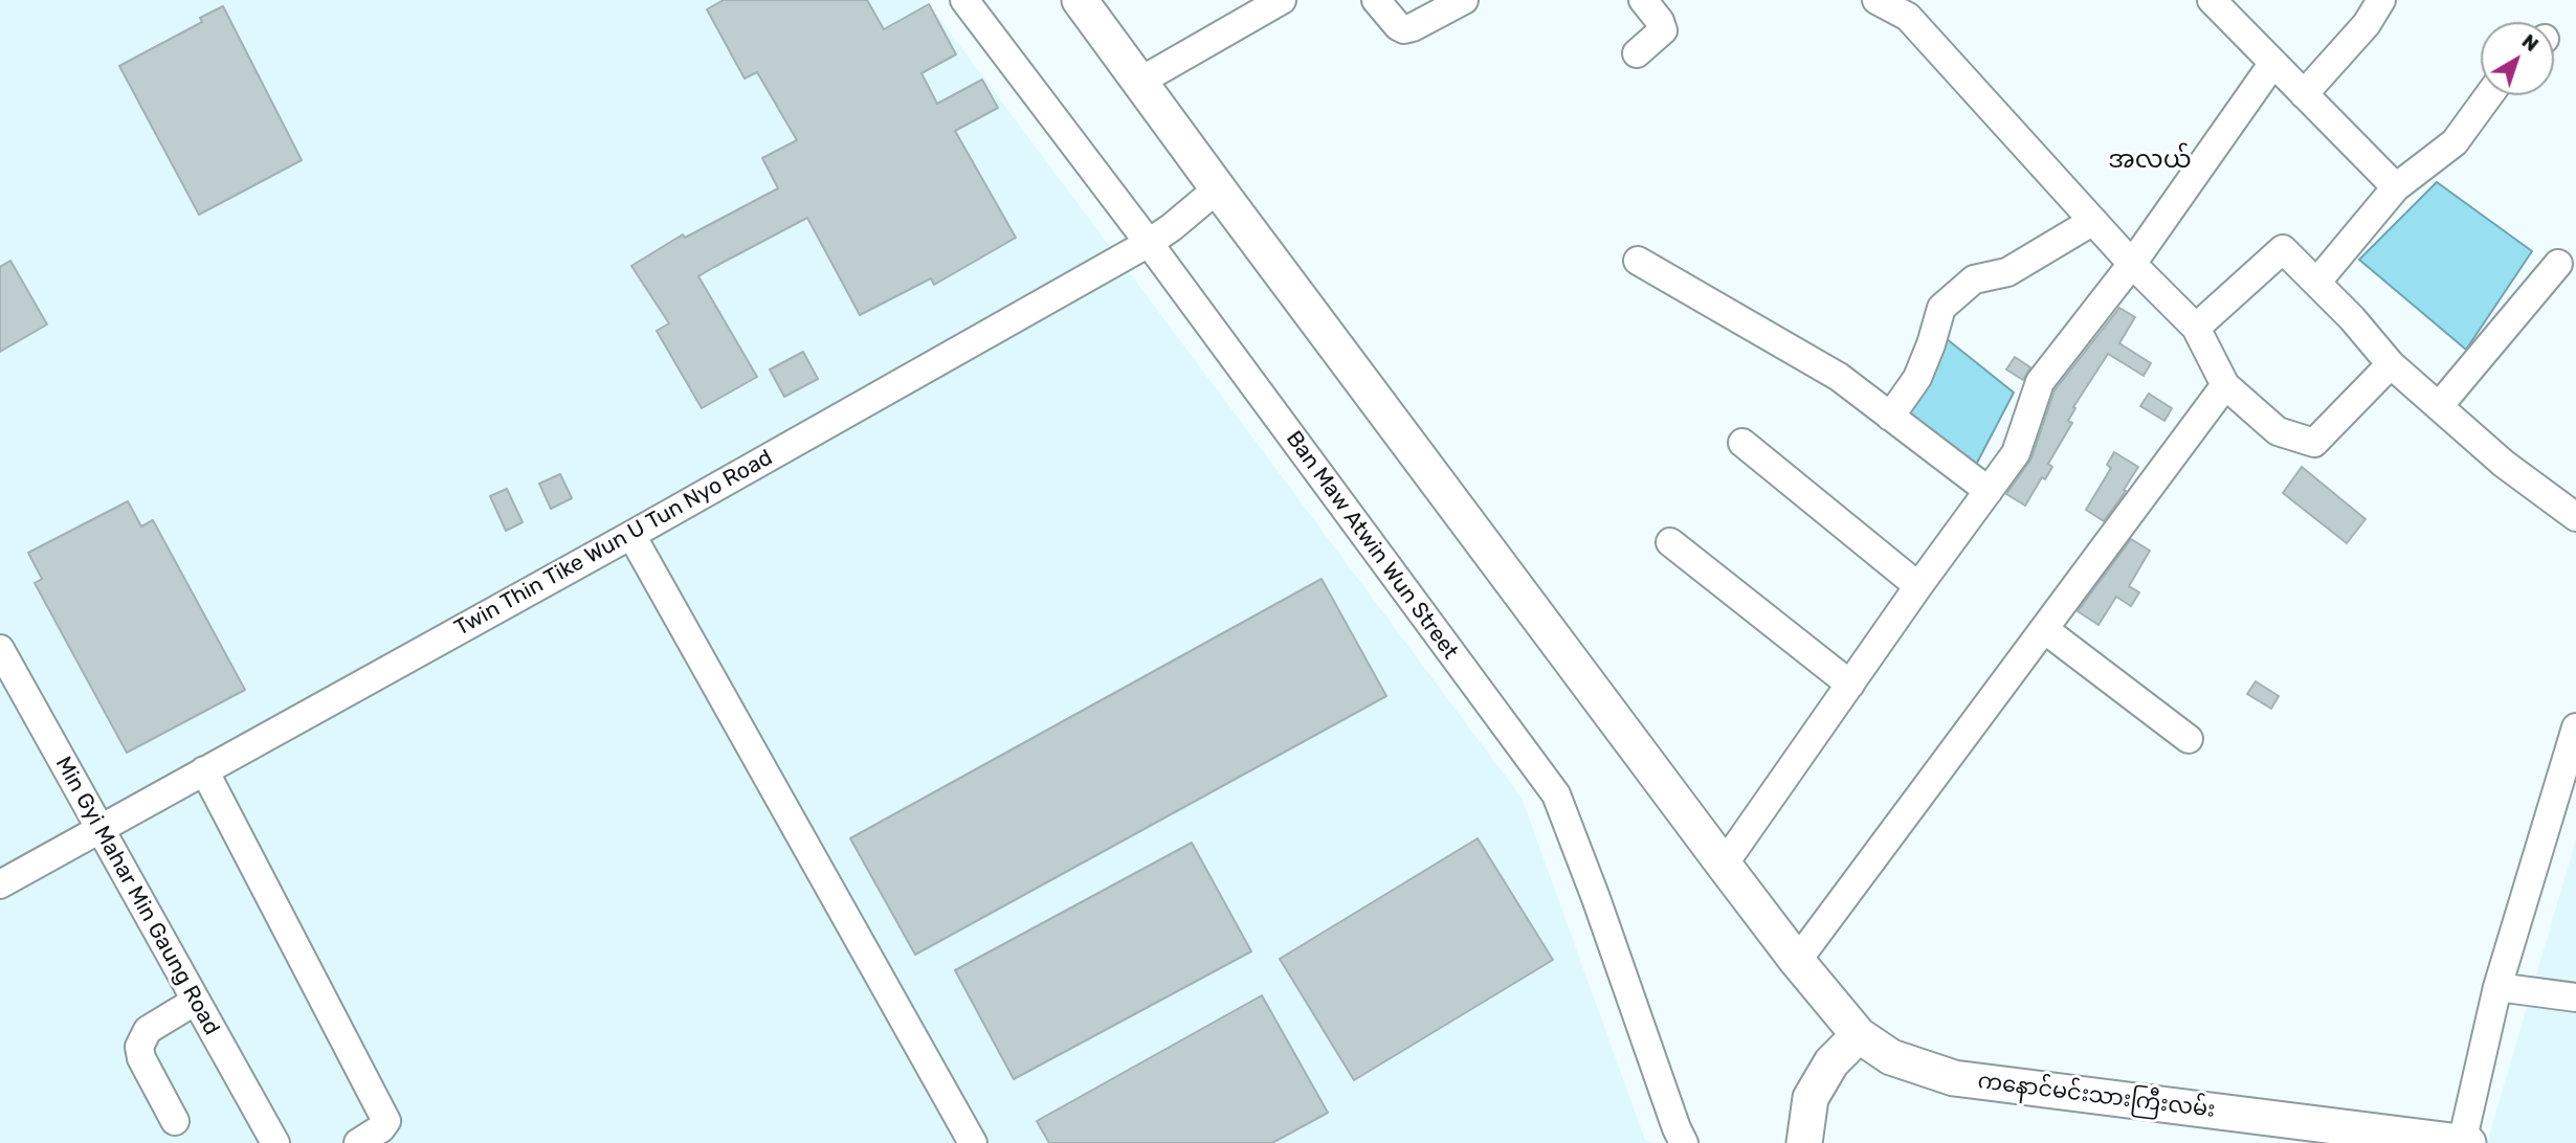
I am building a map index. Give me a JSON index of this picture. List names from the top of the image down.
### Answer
{
  "streets": {
    "main road": ["ကနောင်မင်းသားကြီးလမ်း"],
    "street": ["Twin Thin Tike Wun U Tun Nyo Road", "Ban Maw Atwin Wun Street", "Min Gyi Mahar Min Gaung Road"]
  },
  "crossings": [
    ["Twin Thin Tike Wun U Tun Nyo Road", "Ban Maw Atwin Wun Street"],
    ["Twin Thin Tike Wun U Tun Nyo Road", "Min Gyi Mahar Min Gaung Road"],
    ["Twin Thin Tike Wun U Tun Nyo Road", "ကနောင်မင်းသားကြီးလမ်း"]
  ],
  "districts": ["အလယ်"],
  "north": "top right"
}
